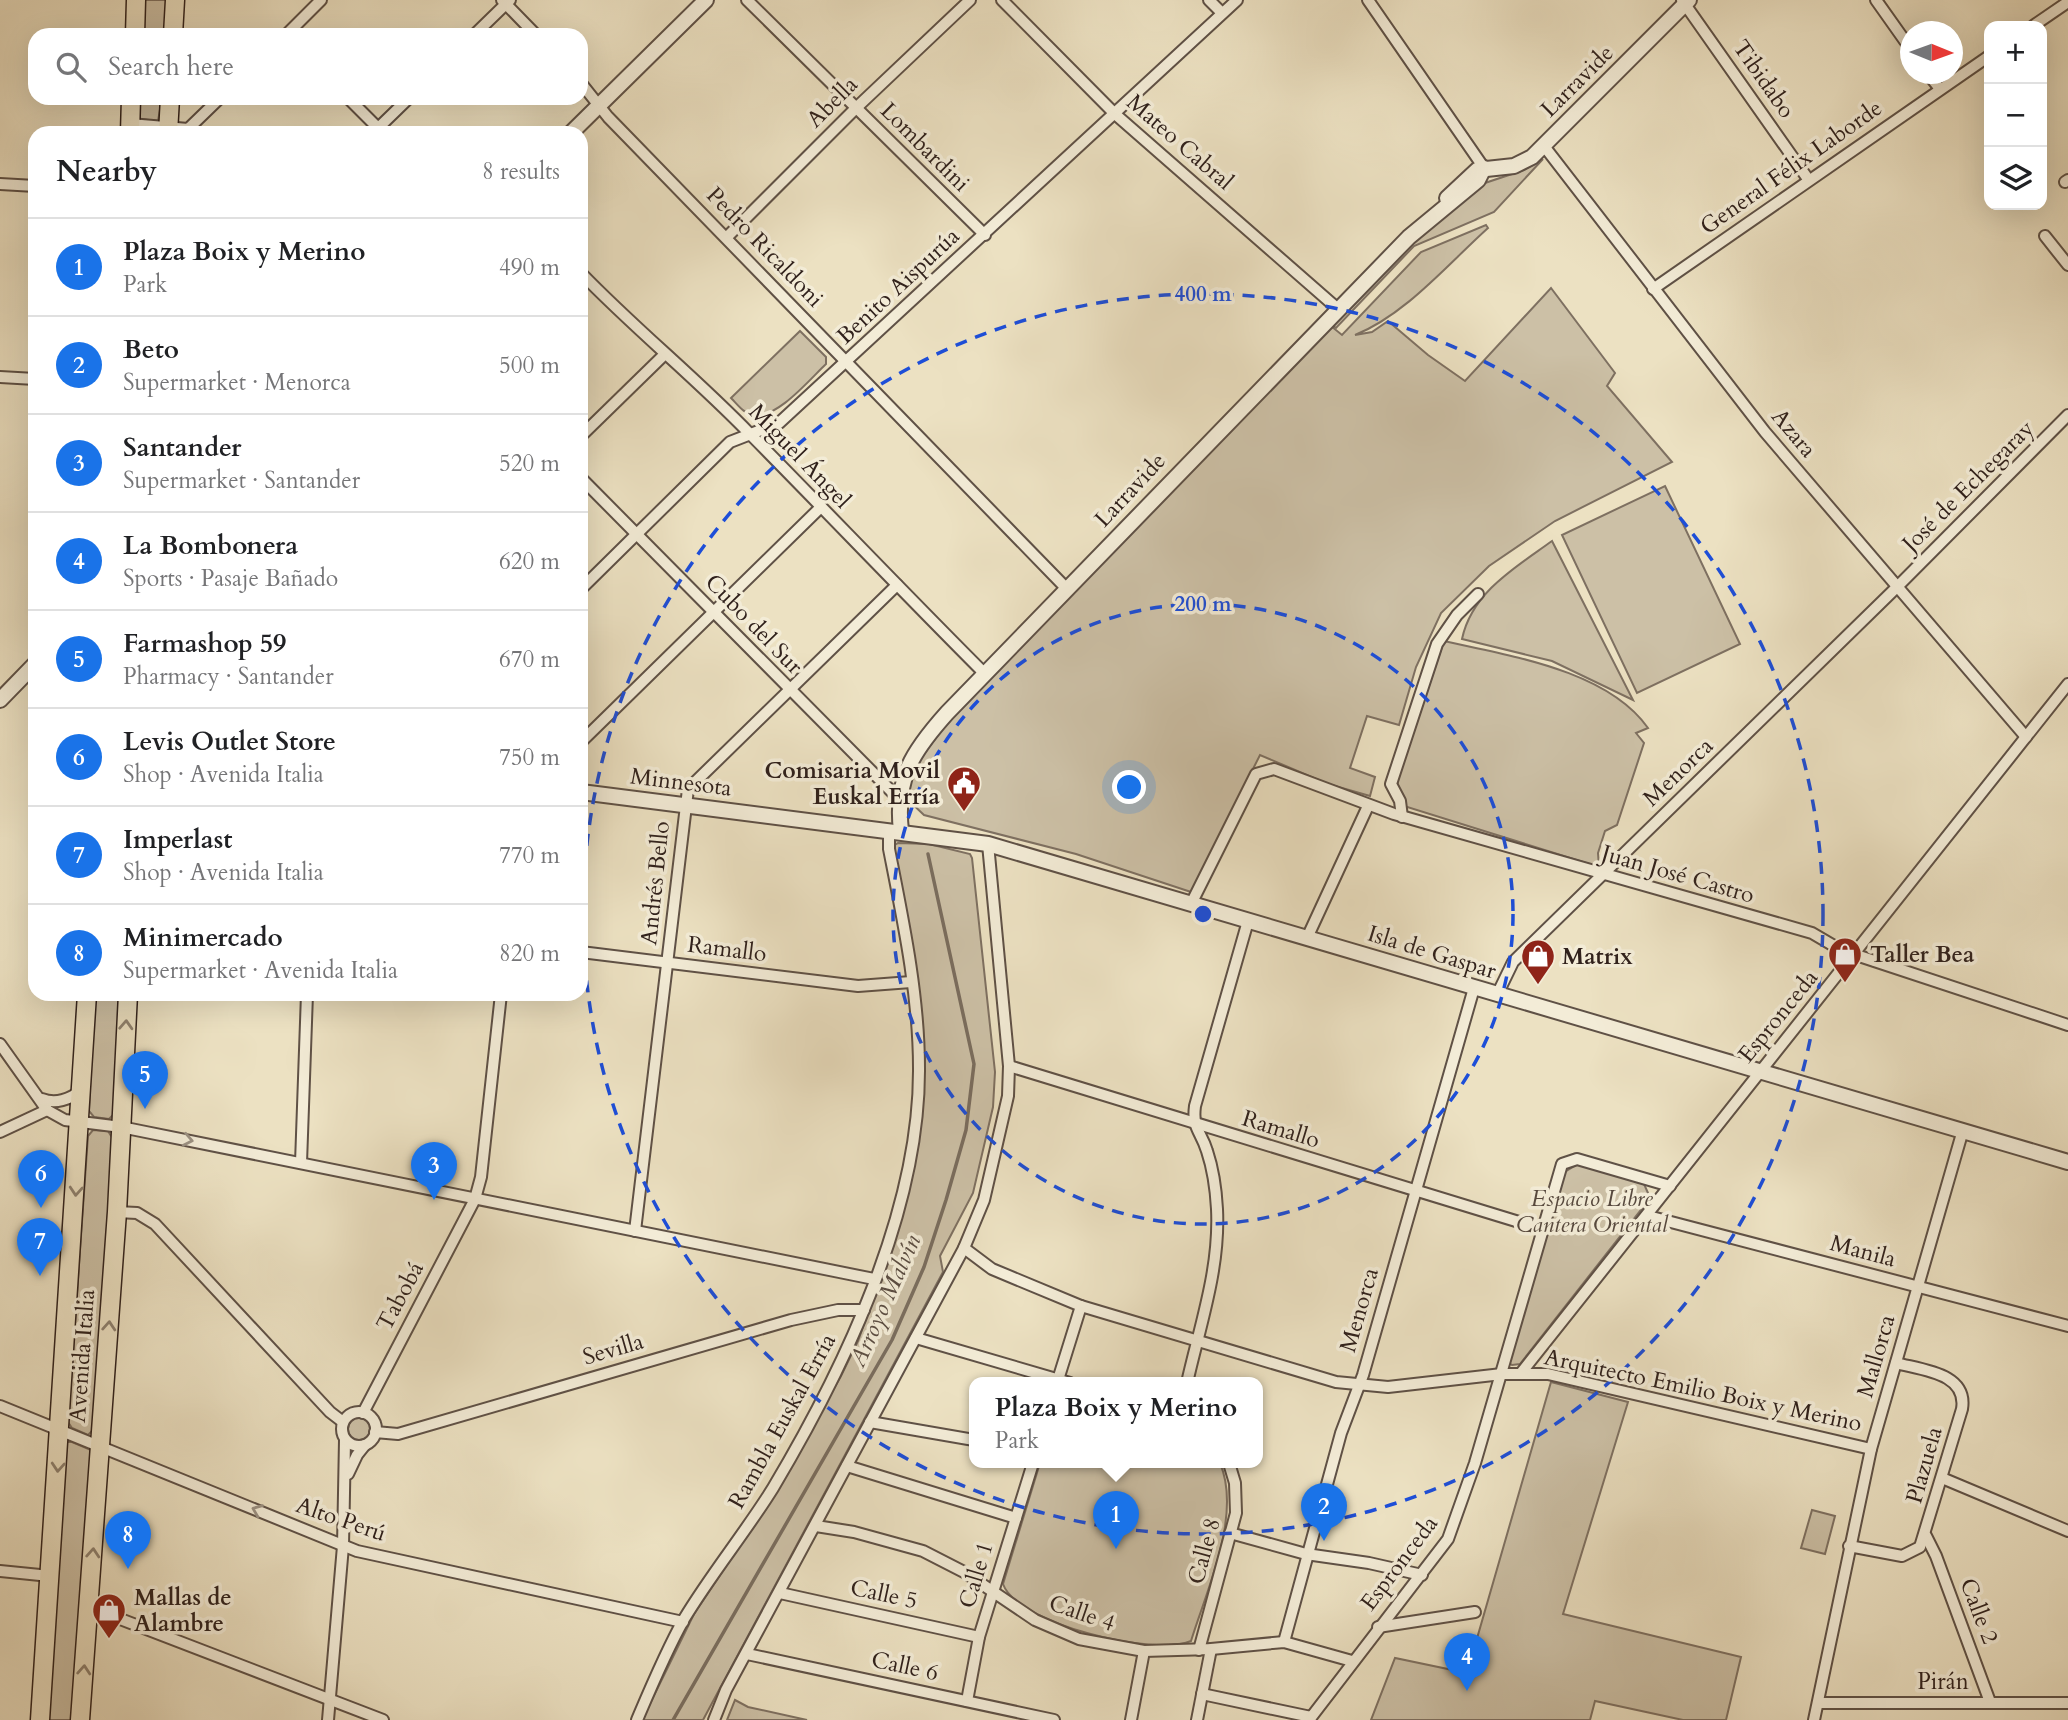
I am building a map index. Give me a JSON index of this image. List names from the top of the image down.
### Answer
{
  "streets": {
    "main road": ["Avenida Italia"],
    "street": [
      "Tibidabo",
      "Larravide",
      "Abella",
      "Mateo Cabral",
      "Lombardini",
      "General Félix Laborde",
      "Pedro Ricaldoni",
      "Benito Aispurúa",
      "Azara",
      "Miguel Ángel",
      "José de Echegaray",
      "Cubo del Sur",
      "Menorca",
      "Minnesota",
      "Juan José Castro",
      "Andrés Bello",
      "Ramallo",
      "Isla de Gaspar",
      "Espronceda",
      "Manila",
      "Tabobá",
      "Sevilla",
      "Mallorca",
      "Arquitecto Emilio Boix y Merino",
      "Rambla Euskal Erría",
      "Plazuela",
      "Alto Perú",
      "Calle 8",
      "Calle 1",
      "Calle 5",
      "Calle 2",
      "Calle 4",
      "Calle 6",
      "Pirán"
    ]
  },
  "crossings": [
    ["Tibidabo", "Larravide"],
    ["Tibidabo", "General Félix Laborde"],
    ["Larravide", "Mateo Cabral"],
    ["Larravide", "Pedro Ricaldoni"],
    ["Larravide", "Azara"],
    ["Larravide", "Miguel Ángel"],
    ["Larravide", "Cubo del Sur"],
    ["Larravide", "Minnesota"],
    ["Larravide", "Isla de Gaspar"],
    ["Larravide", "Rambla Euskal Erría"],
    ["Abella", "Lombardini"],
    ["Abella", "Pedro Ricaldoni"],
    ["Mateo Cabral", "Benito Aispurúa"],
    ["Lombardini", "Benito Aispurúa"],
    ["General Félix Laborde", "Azara"],
    ["Pedro Ricaldoni", "Benito Aispurúa"],
    ["Benito Aispurúa", "Miguel Ángel"],
    ["Benito Aispurúa", "Cubo del Sur"],
    ["Azara", "José de Echegaray"],
    ["Azara", "Menorca"],
    ["Azara", "Espronceda"],
    ["Miguel Ángel", "Andrés Bello"],
    ["José de Echegaray", "Menorca"],
    ["Cubo del Sur", "Andrés Bello"],
    ["Menorca", "Juan José Castro"],
    ["Menorca", "Ramallo"],
    ["Menorca", "Isla de Gaspar"],
    ["Menorca", "Arquitecto Emilio Boix y Merino"],
    ["Menorca", "Calle 4"],
    ["Minnesota", "Andrés Bello"],
    ["Minnesota", "Isla de Gaspar"],
    ["Minnesota", "Rambla Euskal Erría"],
    ["Juan José Castro", "Isla de Gaspar"],
    ["Juan José Castro", "Espronceda"],
    ["Andrés Bello", "Ramallo"],
    ["Ramallo", "Espronceda"],
    ["Ramallo", "Rambla Euskal Erría"],
    ["Isla de Gaspar", "Espronceda"],
    ["Isla de Gaspar", "Mallorca"],
    ["Isla de Gaspar", "Rambla Euskal Erría"],
    ["Espronceda", "Manila"],
    ["Espronceda", "Arquitecto Emilio Boix y Merino"],
    ["Espronceda", "Calle 4"],
    ["Manila", "Mallorca"],
    ["Tabobá", "Sevilla"],
    ["Sevilla", "Rambla Euskal Erría"],
    ["Avenida Italia", "Alto Perú"],
    ["Mallorca", "Arquitecto Emilio Boix y Merino"],
    ["Mallorca", "Plazuela"],
    ["Mallorca", "Pirán"],
    ["Rambla Euskal Erría", "Alto Perú"],
    ["Plazuela", "Calle 2"],
    ["Calle 8", "Calle 4"],
    ["Calle 1", "Calle 5"],
    ["Calle 1", "Calle 4"],
    ["Calle 1", "Calle 6"],
    ["Calle 2", "Pirán"]
  ],
  "one_way": ["Alto Perú"],
  "water": ["Arroyo Malvín"],
  "parks": ["Espacio Libre Cantera Oriental"],
  "places": {
    "public building": ["Comisaria Movil Euskal Erría"],
    "shop": ["Taller Bea", "Matrix", "Mallas de Alambre"]
  },
  "north": "right",
  "page": {
    "map_buttons": ["+", "−"],
    "search": "Search here",
    "heading": ["Nearby", "8 results"],
    "list": [
      {
        "mark": "1",
        "name": "Plaza Boix y Merino",
        "note": "Park",
        "value": "490 m"
      },
      {
        "mark": "2",
        "name": "Beto",
        "note": "Supermarket · Menorca",
        "value": "500 m"
      },
      {
        "mark": "3",
        "name": "Santander",
        "note": "Supermarket · Santander",
        "value": "520 m"
      },
      {
        "mark": "4",
        "name": "La Bombonera",
        "note": "Sports · Pasaje Bañado",
        "value": "620 m"
      },
      {
        "mark": "5",
        "name": "Farmashop 59",
        "note": "Pharmacy · Santander",
        "value": "670 m"
      },
      {
        "mark": "6",
        "name": "Levis Outlet Store",
        "note": "Shop · Avenida Italia",
        "value": "750 m"
      },
      {
        "mark": "7",
        "name": "Imperlast",
        "note": "Shop · Avenida Italia",
        "value": "770 m"
      },
      {
        "mark": "8",
        "name": "Minimercado",
        "note": "Supermarket · Avenida Italia",
        "value": "820 m"
      }
    ],
    "pins": [
      "5",
      "3",
      "6",
      "7",
      "2",
      "1",
      "8",
      "4"
    ],
    "popup": ["Plaza Boix y Merino", "Park"]
  },
  "rings": ["400 m", "200 m"]
}
